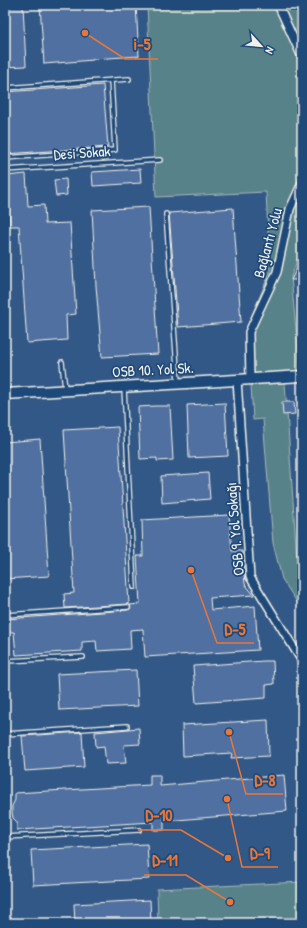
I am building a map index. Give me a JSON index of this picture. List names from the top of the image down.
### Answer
{
  "streets": {
    "street": ["Bağlantı Yolu", "OSB 10. Yol Sk.", "OSB 9. Yol Sokağı"],
    "lane": ["Desi Sokak"]
  },
  "crossings": [
    ["Bağlantı Yolu", "OSB 10. Yol Sk."],
    ["OSB 10. Yol Sk.", "OSB 9. Yol Sokağı"]
  ],
  "places": [
    "i-5",
    "D-5",
    "D-8",
    "D-9",
    "D-10",
    "D-11"
  ],
  "north": "bottom right"
}
